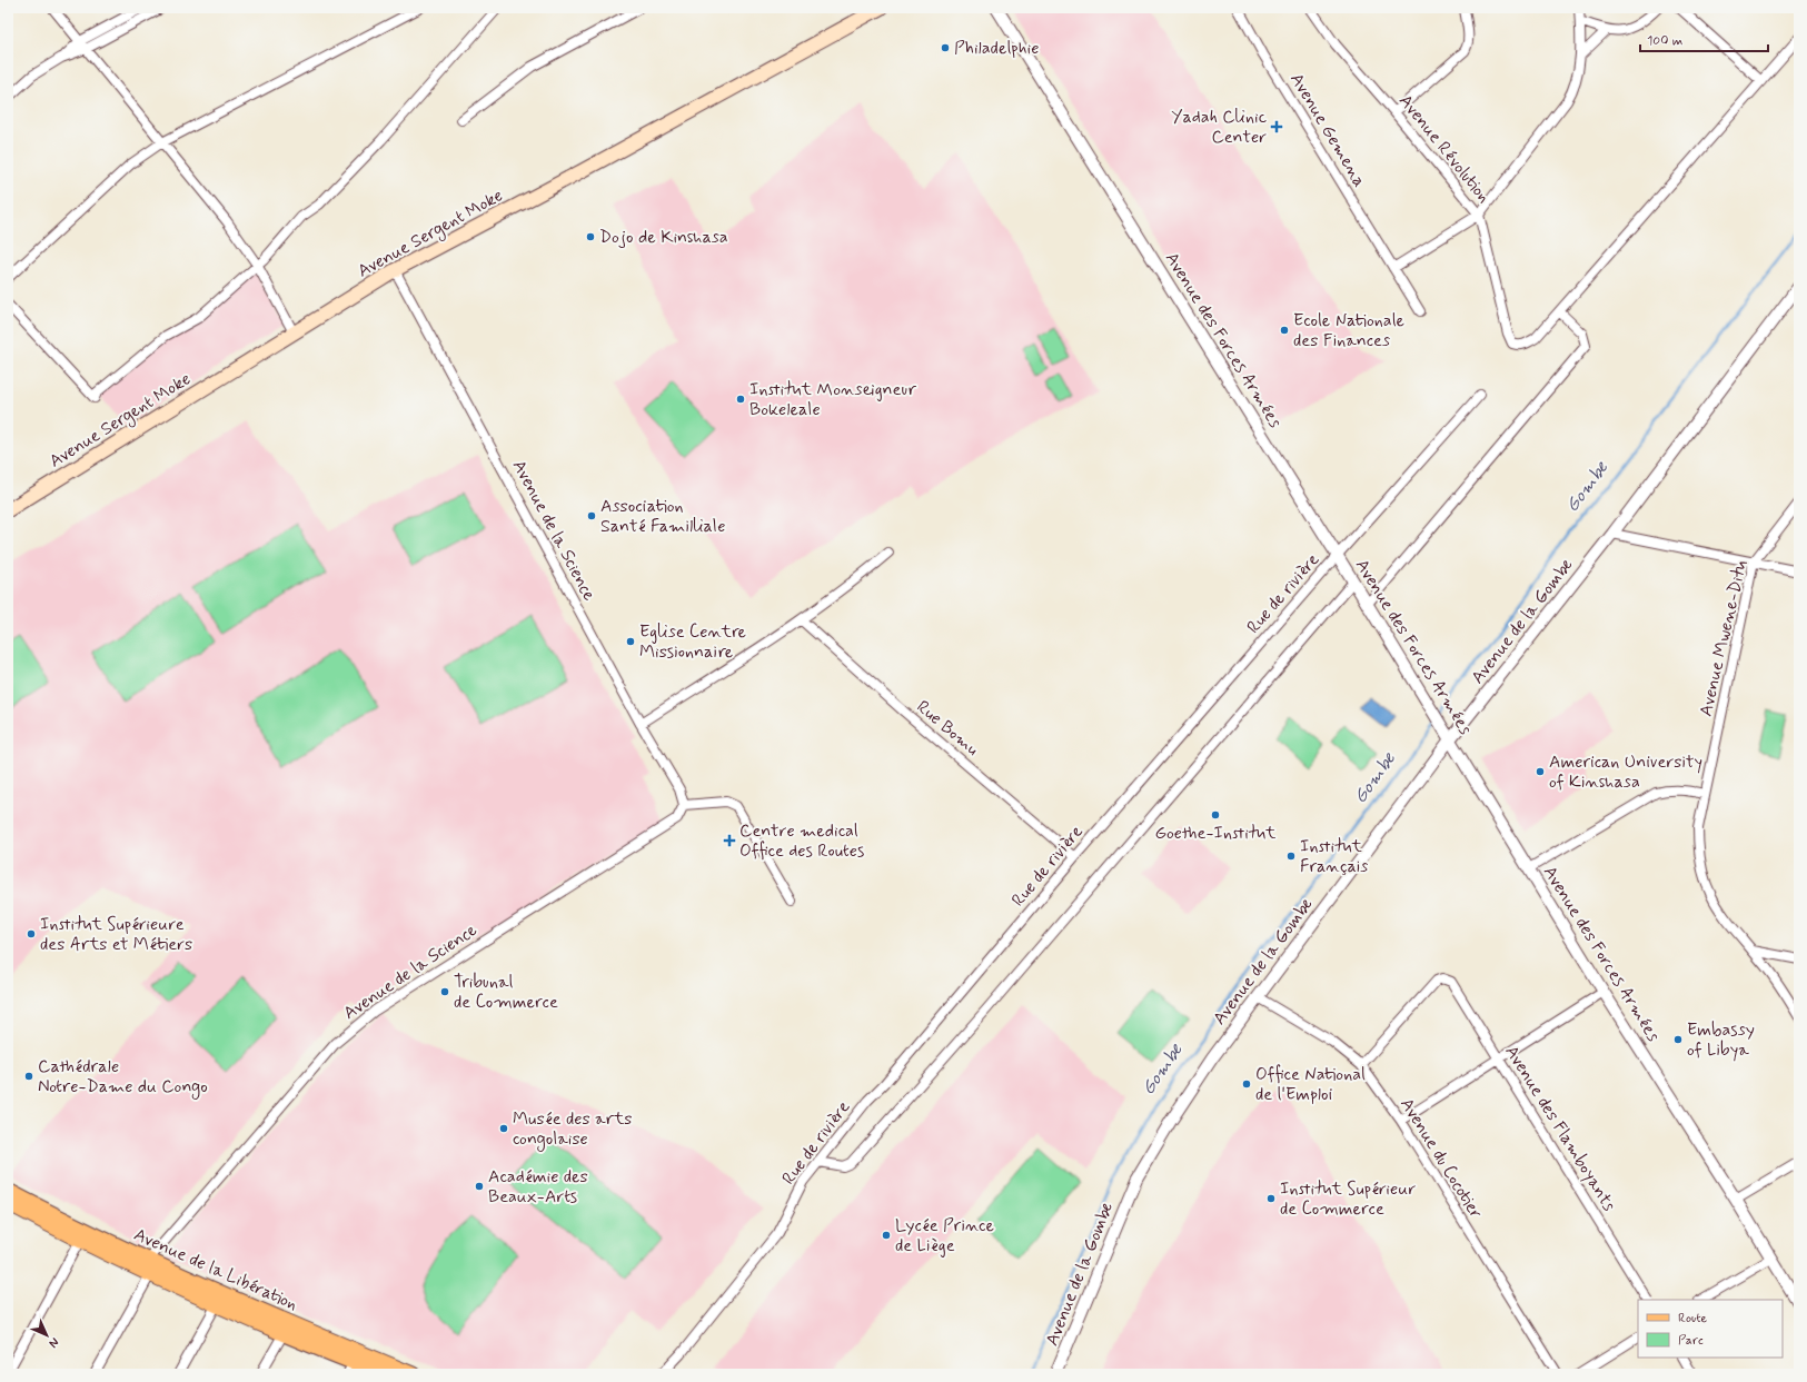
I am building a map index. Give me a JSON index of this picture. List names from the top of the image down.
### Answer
{
  "streets": {
    "main road": ["Avenue Sergent Moke", "Avenue de la Libération"],
    "street": [
      "Avenue Gemena",
      "Avenue Révolution",
      "Avenue des Forces Armées",
      "Avenue de la Science",
      "Rue de rivière",
      "Avenue de la Gombe",
      "Avenue Mwene-Ditu",
      "Rue Bomu",
      "Avenue des Flamboyants",
      "Avenue du Cocotier"
    ]
  },
  "crossings": [
    ["Avenue Sergent Moke", "Avenue de la Science"],
    ["Avenue des Forces Armées", "Rue de rivière"],
    ["Avenue des Forces Armées", "Avenue de la Gombe"],
    ["Avenue de la Science", "Avenue de la Libération"],
    ["Rue de rivière", "Rue Bomu"],
    ["Avenue de la Gombe", "Avenue du Cocotier"],
    ["Avenue des Flamboyants", "Avenue du Cocotier"]
  ],
  "water": ["Gombe"],
  "places": {
    "other": [
      "Philadelphie",
      "Dojo de Kinshasa",
      "Ecole Nationale des Finances",
      "Institut Monseigneur Bokeleale",
      "Association Santé Familliale",
      "Eglise Centre Missionnaire",
      "American University of Kinshasa",
      "Goethe-Institut",
      "Institut Français",
      "Institut Supérieure des Arts et Métiers",
      "Tribunal de Commerce",
      "Embassy of Libya",
      "Cathédrale Notre-Dame du Congo",
      "Office National de l'Emploi",
      "Musée des arts congolaise",
      "Académie des Beaux-Arts",
      "Institut Supérieur de Commerce",
      "Lycée Prince de Liège"
    ],
    "health": ["Yadah Clinic Center", "Centre medical Office des Routes"]
  },
  "legend": ["Route", "Parc"],
  "scale_bar": "100 m",
  "north": "bottom right"
}
